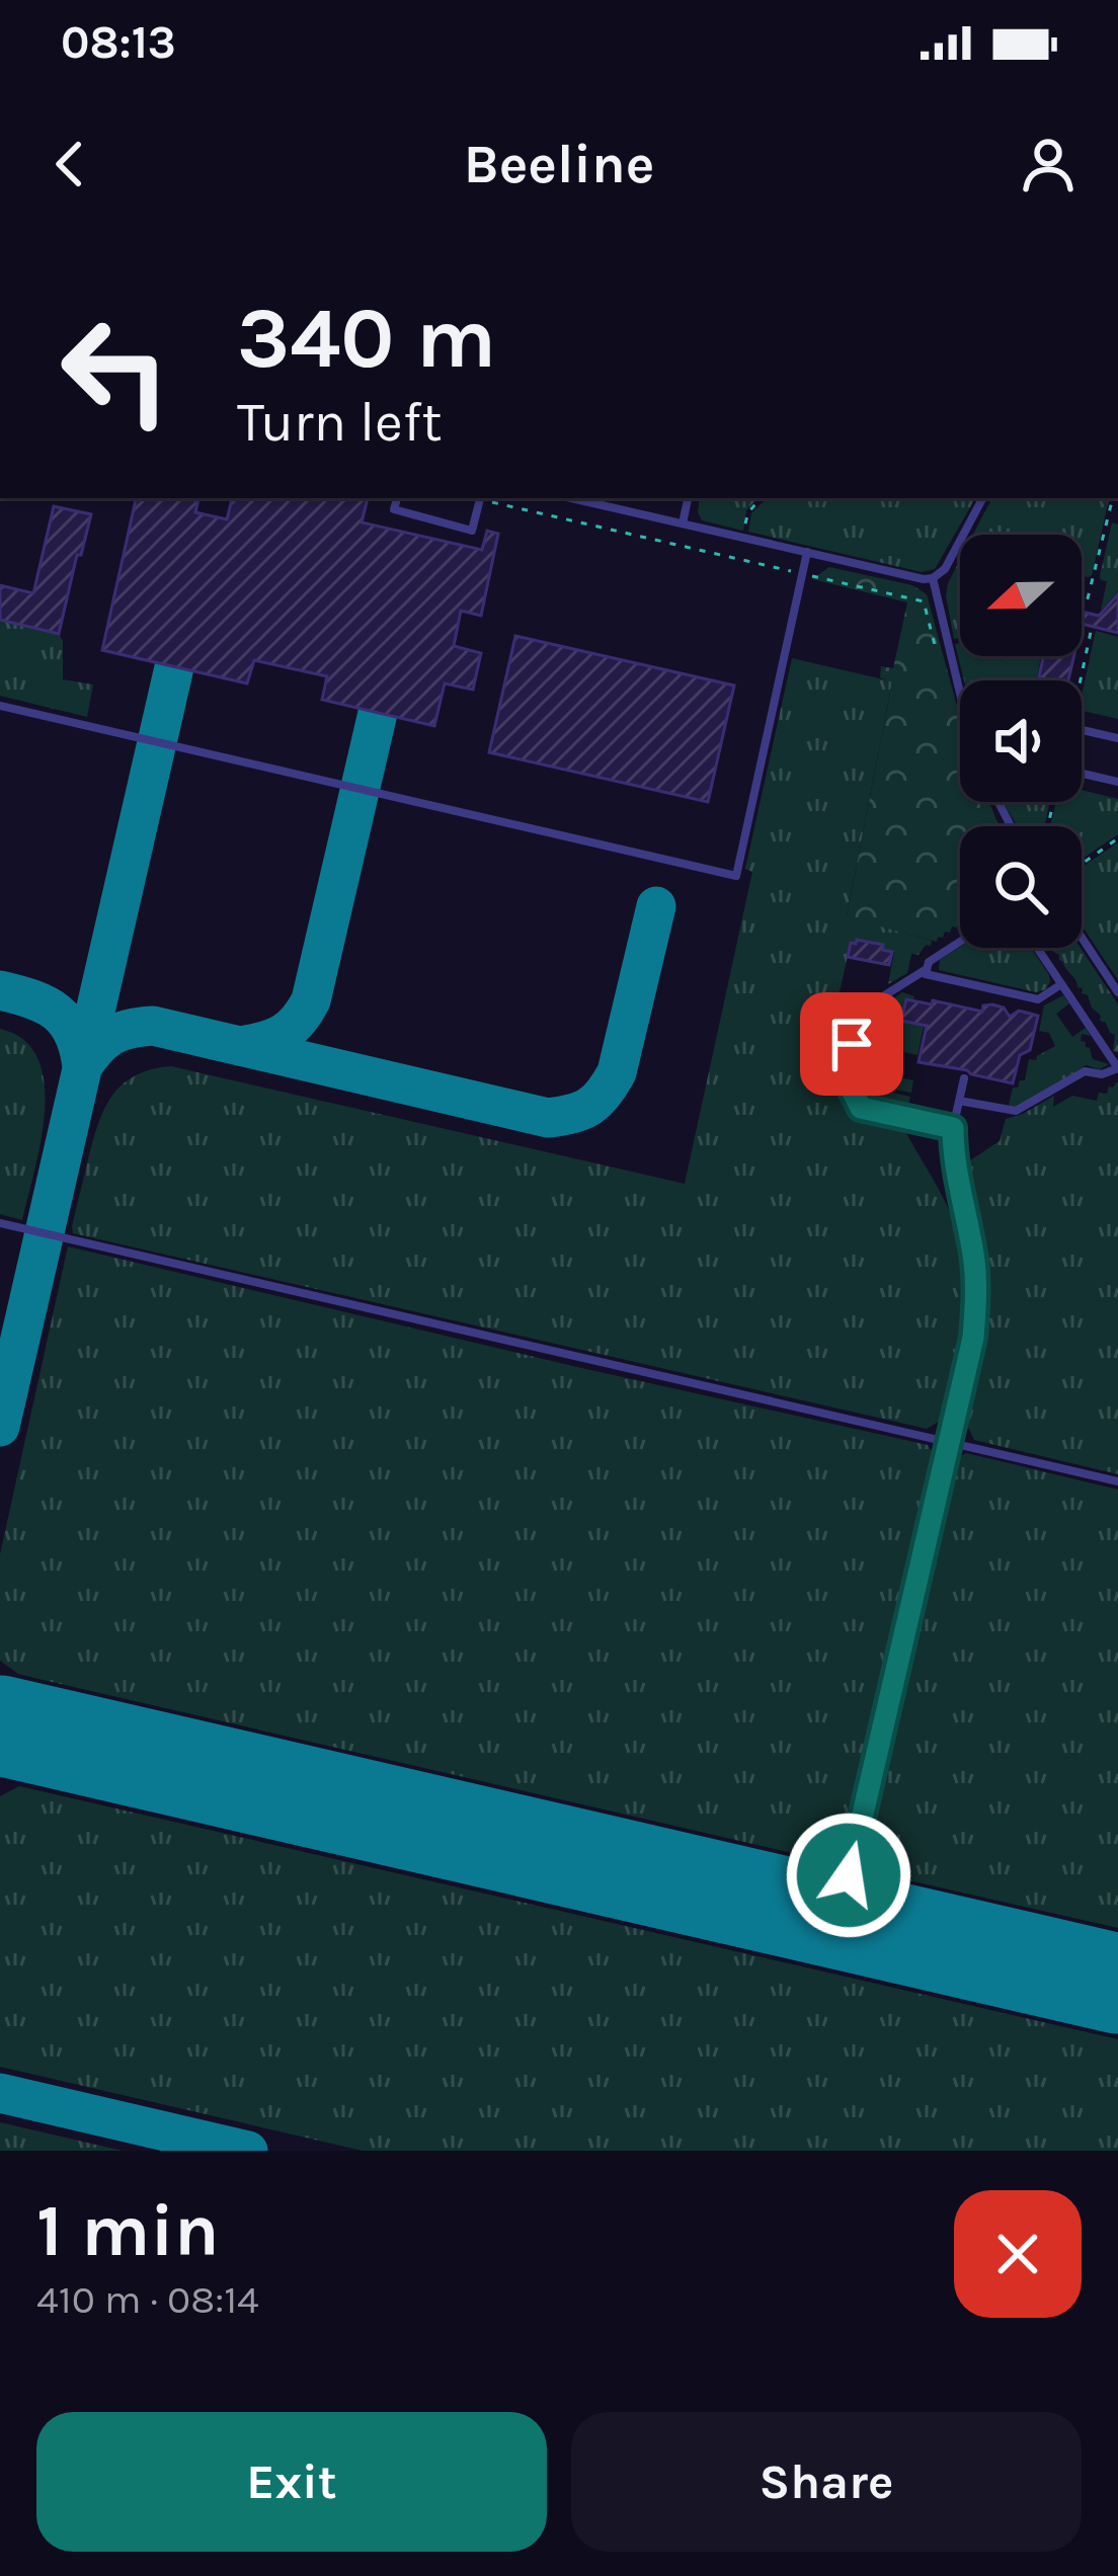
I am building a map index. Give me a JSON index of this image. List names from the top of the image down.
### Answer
{
  "north": "left",
  "page": {
    "status": "08:13",
    "header": "Beeline",
    "turn": ["340 m", "Turn left"],
    "heading": ["1 min", "410 m · 08:14"],
    "buttons": ["Exit", "Share"]
  }
}
